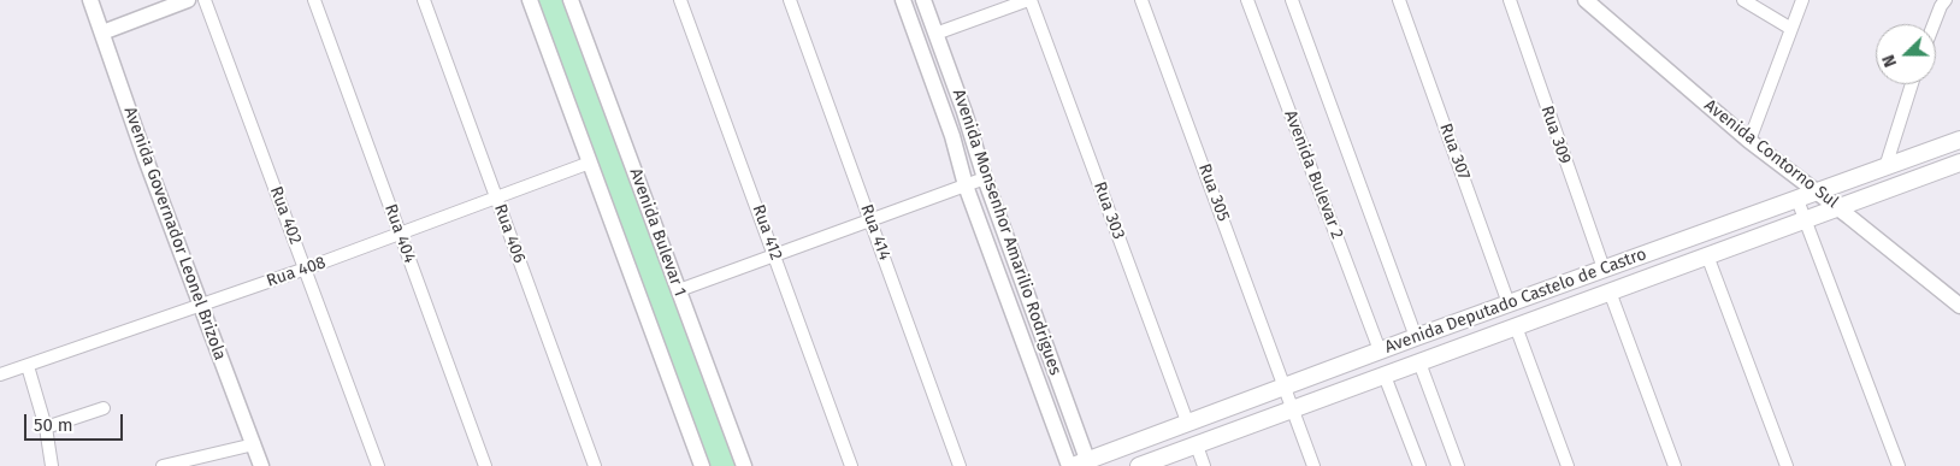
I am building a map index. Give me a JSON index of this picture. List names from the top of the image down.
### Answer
{
  "streets": {
    "main road": ["Avenida Deputado Castelo de Castro"],
    "street": [
      "Rua 309",
      "Rua 307",
      "Avenida Contorno Sul",
      "Avenida Bulevar 2",
      "Rua 305",
      "Rua 303",
      "Rua 402",
      "Avenida Bulevar 1",
      "Rua 412",
      "Rua 414",
      "Avenida Monsenhor Amarilio Rodrigues",
      "Avenida Governador Leonel Brizola",
      "Rua 404",
      "Rua 406",
      "Rua 408"
    ]
  },
  "crossings": [
    ["Rua 309", "Avenida Deputado Castelo de Castro"],
    ["Rua 307", "Avenida Deputado Castelo de Castro"],
    ["Avenida Contorno Sul", "Avenida Deputado Castelo de Castro"],
    ["Avenida Bulevar 2", "Avenida Deputado Castelo de Castro"],
    ["Rua 305", "Avenida Deputado Castelo de Castro"],
    ["Rua 303", "Avenida Deputado Castelo de Castro"],
    ["Rua 402", "Rua 408"],
    ["Avenida Monsenhor Amarilio Rodrigues", "Avenida Deputado Castelo de Castro"],
    ["Avenida Governador Leonel Brizola", "Rua 408"],
    ["Rua 404", "Rua 408"],
    ["Rua 406", "Rua 408"]
  ],
  "scale_bar": "50 m",
  "north": "left"
}
